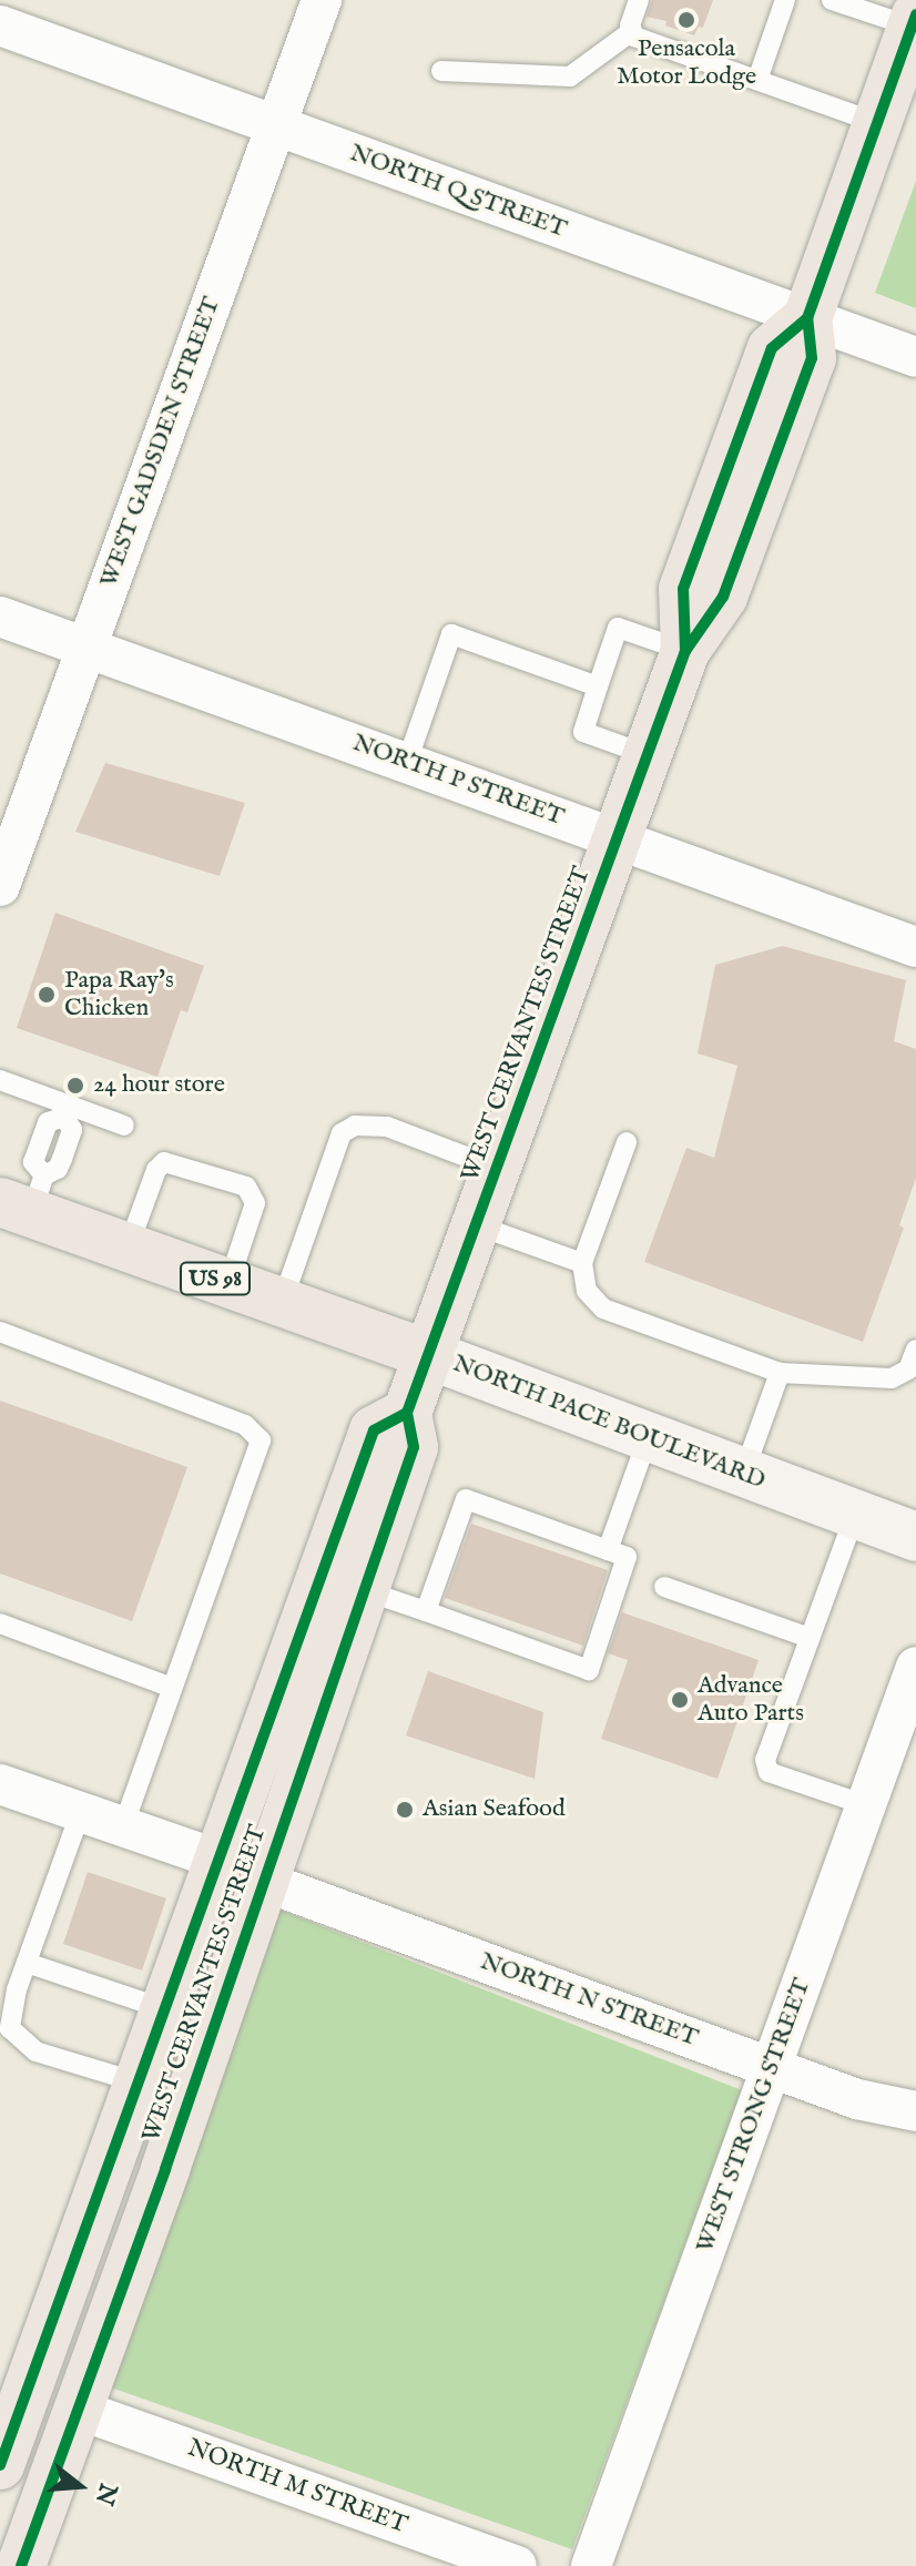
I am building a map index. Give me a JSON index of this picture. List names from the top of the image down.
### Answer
{
  "streets": {
    "main road": ["WEST CERVANTES STREET", "US 98", "NORTH PACE BOULEVARD"],
    "street": [
      "NORTH Q STREET",
      "WEST GADSDEN STREET",
      "NORTH P STREET",
      "NORTH N STREET",
      "WEST STRONG STREET",
      "NORTH M STREET"
    ]
  },
  "crossings": [
    ["NORTH Q STREET", "WEST GADSDEN STREET"],
    ["NORTH Q STREET", "WEST CERVANTES STREET"],
    ["WEST GADSDEN STREET", "NORTH P STREET"],
    ["NORTH P STREET", "WEST CERVANTES STREET"],
    ["WEST CERVANTES STREET", "NORTH PACE BOULEVARD"],
    ["WEST CERVANTES STREET", "NORTH N STREET"],
    ["WEST CERVANTES STREET", "NORTH M STREET"],
    ["NORTH N STREET", "WEST STRONG STREET"]
  ],
  "places": [
    "Pensacola Motor Lodge",
    "Papa Ray's Chicken",
    "24 hour store",
    "Advance Auto Parts",
    "Asian Seafood"
  ],
  "north": "right"
}
